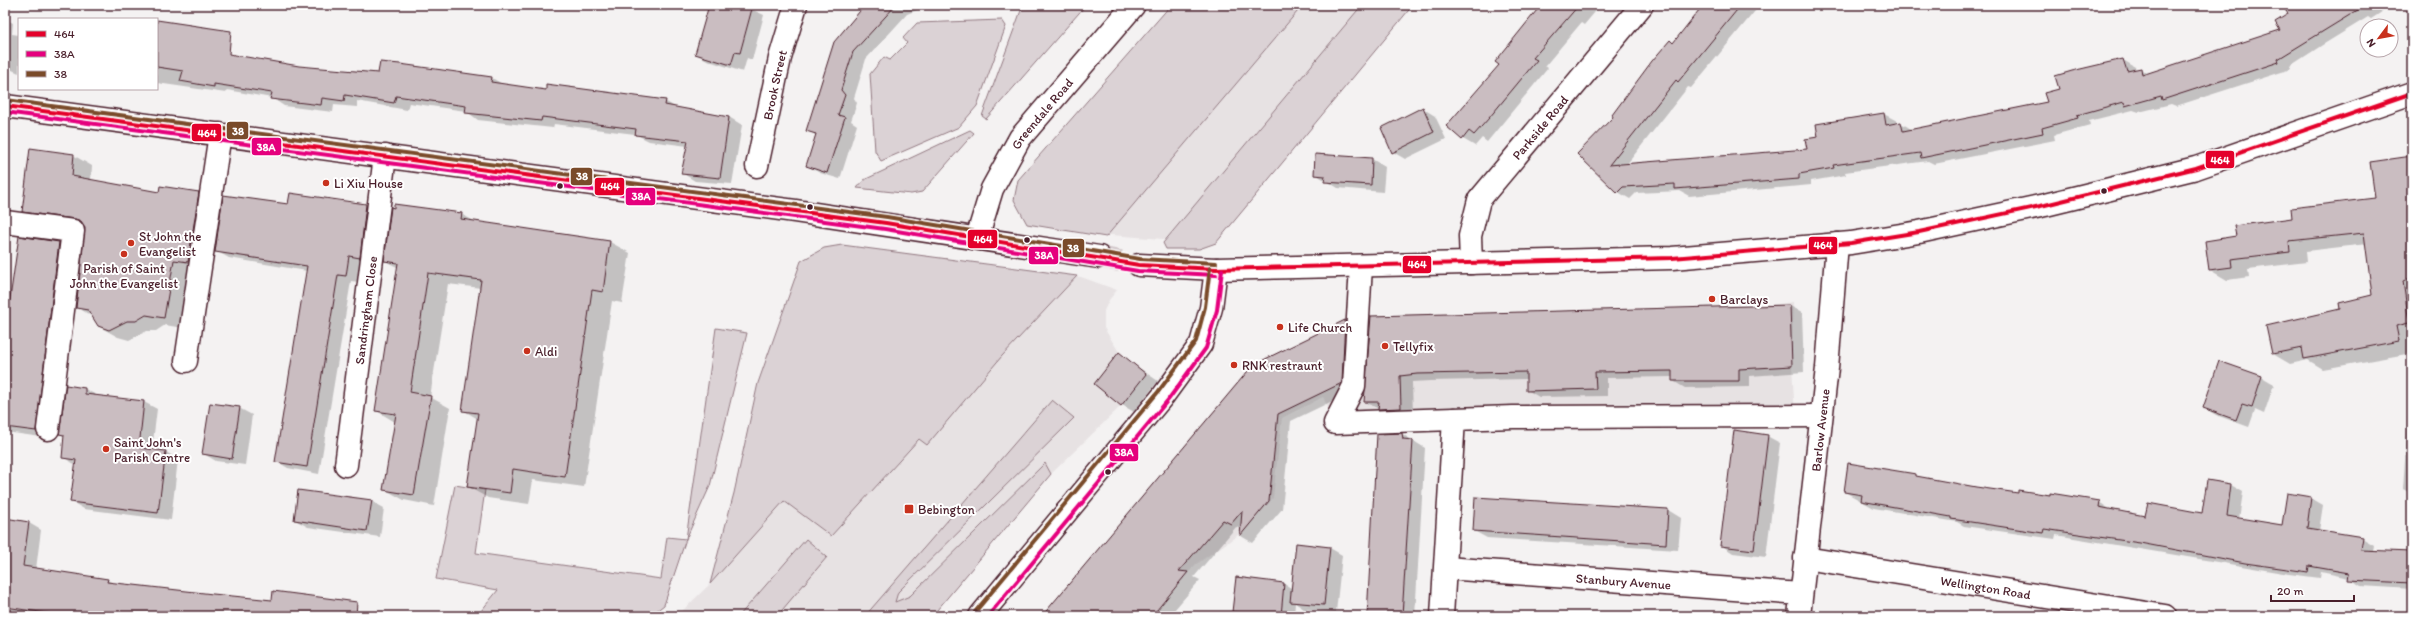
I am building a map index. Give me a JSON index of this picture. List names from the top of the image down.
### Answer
{
  "streets": {
    "main road": [
      "Brook Street",
      "Greendale Road",
      "Parkside Road",
      "Sandringham Close",
      "Barlow Avenue",
      "Stanbury Avenue",
      "Wellington Road"
    ]
  },
  "crossings": [
    ["Barlow Avenue", "Stanbury Avenue"],
    ["Barlow Avenue", "Wellington Road"]
  ],
  "places": {
    "other": [
      "Li Xiu House",
      "St John the Evangelist",
      "Parish of Saint John the Evangelist",
      "Barclays",
      "Life Church",
      "Tellyfix",
      "Aldi",
      "RNK restraunt",
      "Saint John's Parish Centre"
    ],
    "transit": ["Bebington"]
  },
  "lines": ["transit line 464", "transit line 38", "transit line 38A"],
  "legend": ["464", "38A", "38"],
  "scale_bar": "20 m",
  "north": "bottom left"
}
